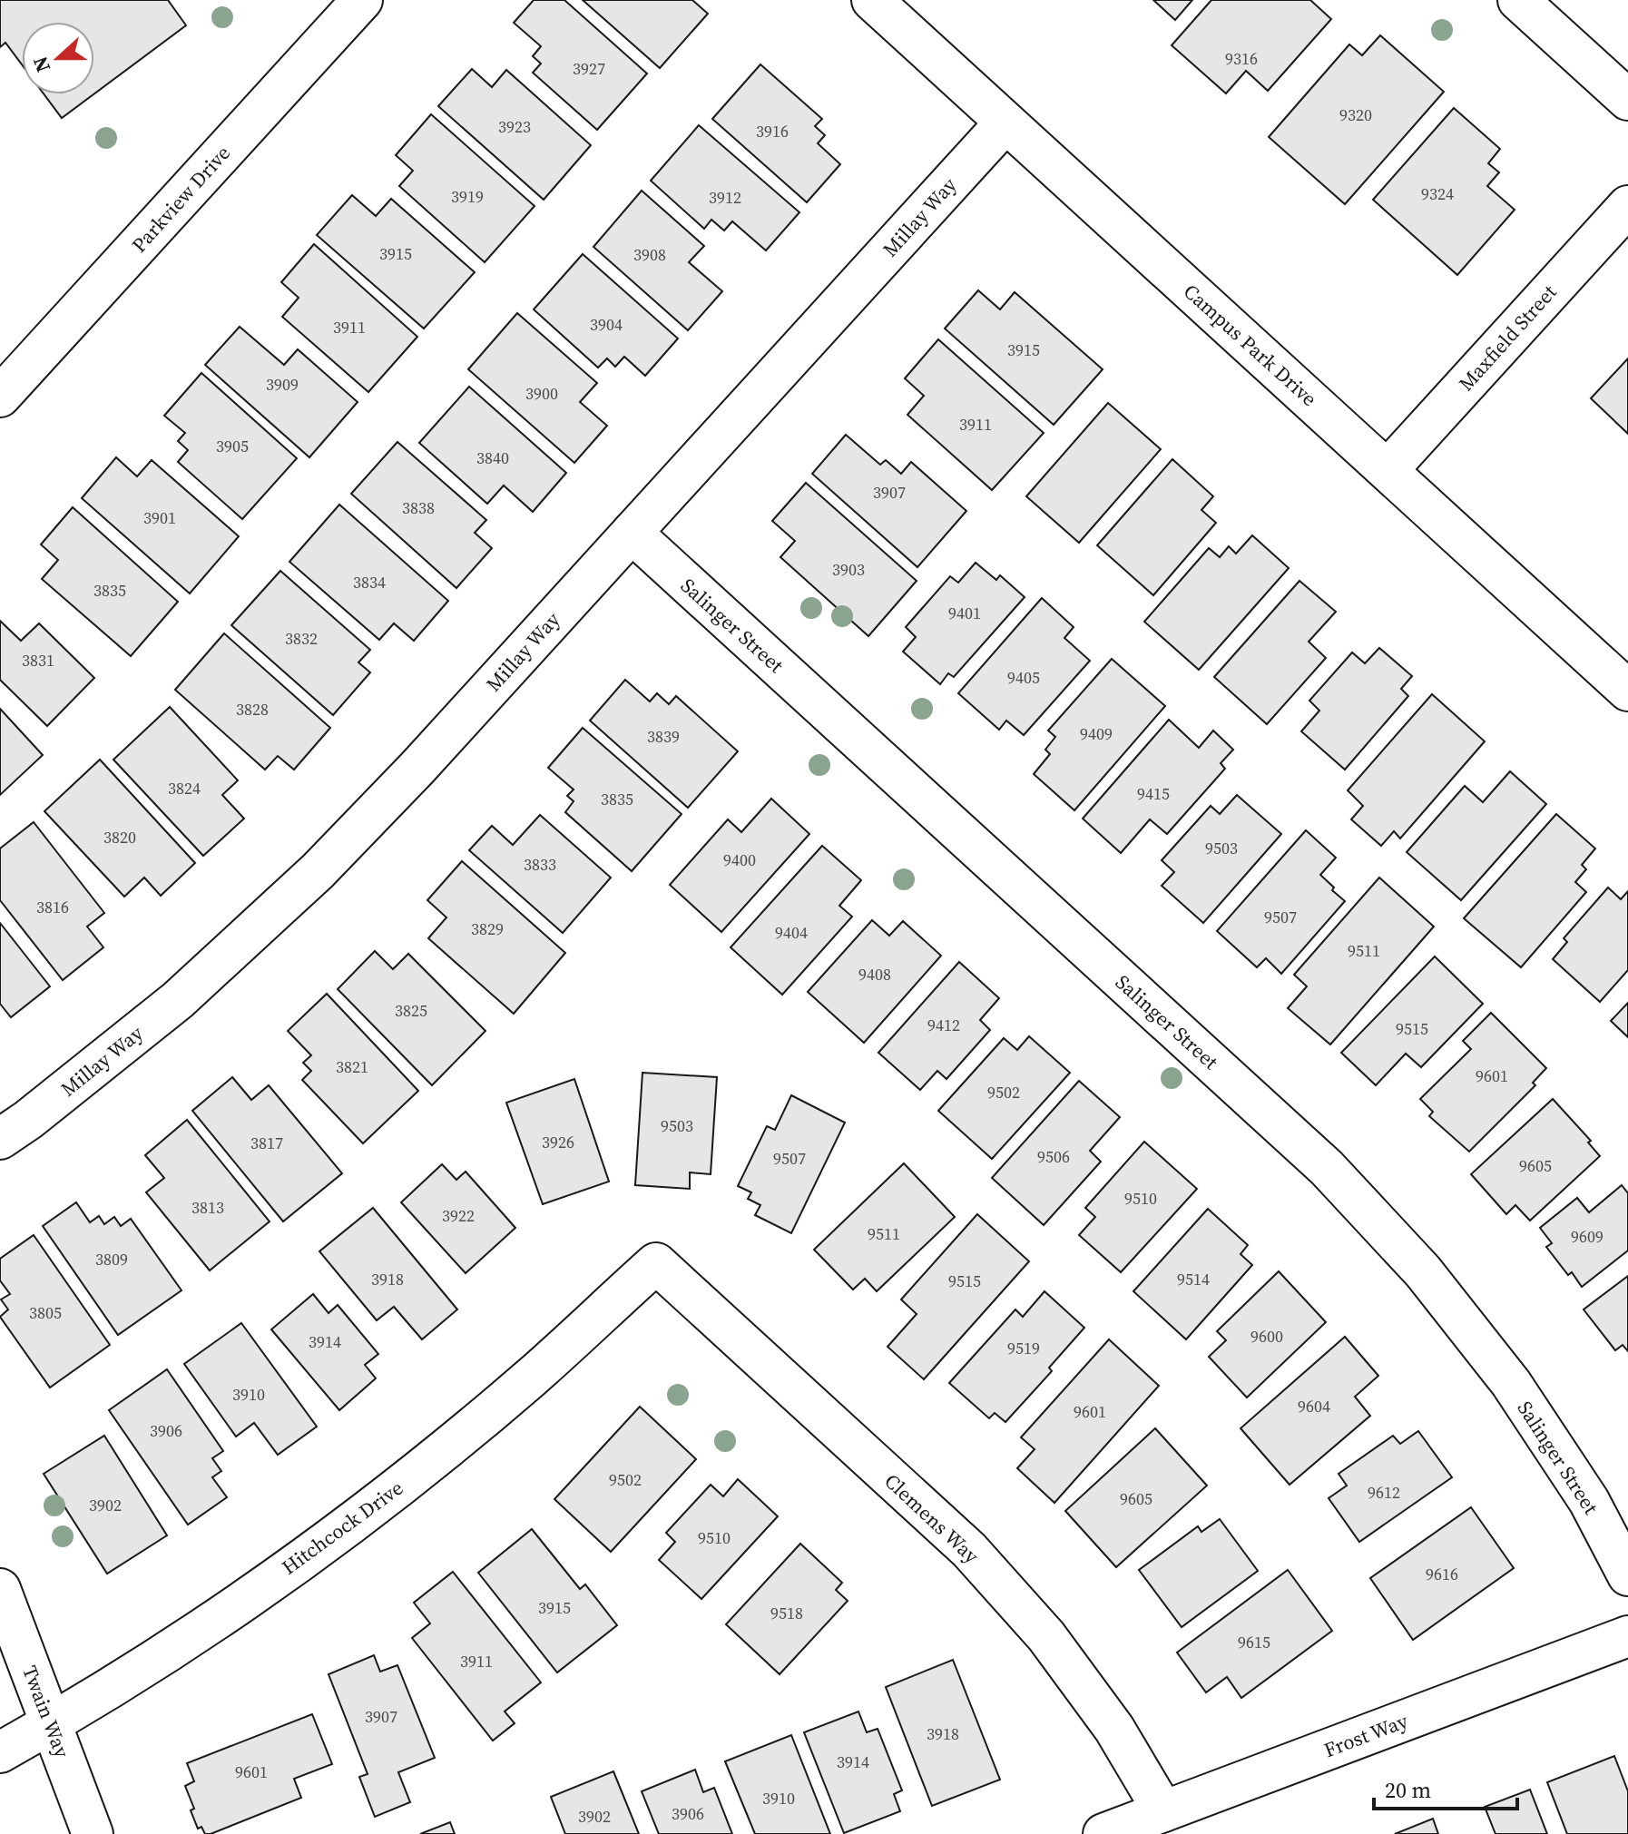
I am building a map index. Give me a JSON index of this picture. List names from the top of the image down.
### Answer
{
  "streets": {
    "street": [
      "Parkview Drive",
      "Millay Way",
      "Maxfield Street",
      "Campus Park Drive",
      "Salinger Street",
      "Clemens Way",
      "Hitchcock Drive",
      "Twain Way",
      "Frost Way"
    ]
  },
  "crossings": [
    ["Millay Way", "Campus Park Drive"],
    ["Millay Way", "Salinger Street"],
    ["Maxfield Street", "Campus Park Drive"],
    ["Clemens Way", "Hitchcock Drive"],
    ["Clemens Way", "Frost Way"],
    ["Hitchcock Drive", "Twain Way"]
  ],
  "house_numbers": [
    "9316",
    "3927",
    "9320",
    "3923",
    "3916",
    "9324",
    "3919",
    "3912",
    "3915",
    "3908",
    "3904",
    "3911",
    "3915",
    "3909",
    "3900",
    "3911",
    "3905",
    "3840",
    "3907",
    "3838",
    "3901",
    "3903",
    "3834",
    "3835",
    "9401",
    "3832",
    "3831",
    "9405",
    "3828",
    "9409",
    "3839",
    "3824",
    "9415",
    "3835",
    "3820",
    "9503",
    "9400",
    "3833",
    "3816",
    "9507",
    "3829",
    "9404",
    "9511",
    "9408",
    "3825",
    "9412",
    "9515",
    "3821",
    "9601",
    "9502",
    "9503",
    "3926",
    "3817",
    "9506",
    "9507",
    "9605",
    "9510",
    "3813",
    "3922",
    "9511",
    "9609",
    "3809",
    "3918",
    "9514",
    "9515",
    "3805",
    "9600",
    "3914",
    "9519",
    "3910",
    "9604",
    "9601",
    "3906",
    "9502",
    "9612",
    "9605",
    "3902",
    "9510",
    "9616",
    "3915",
    "9518",
    "9615",
    "3911",
    "3907",
    "3918",
    "3914",
    "9601",
    "3910",
    "3906",
    "3902"
  ],
  "scale_bar": "20 m",
  "north": "left"
}
